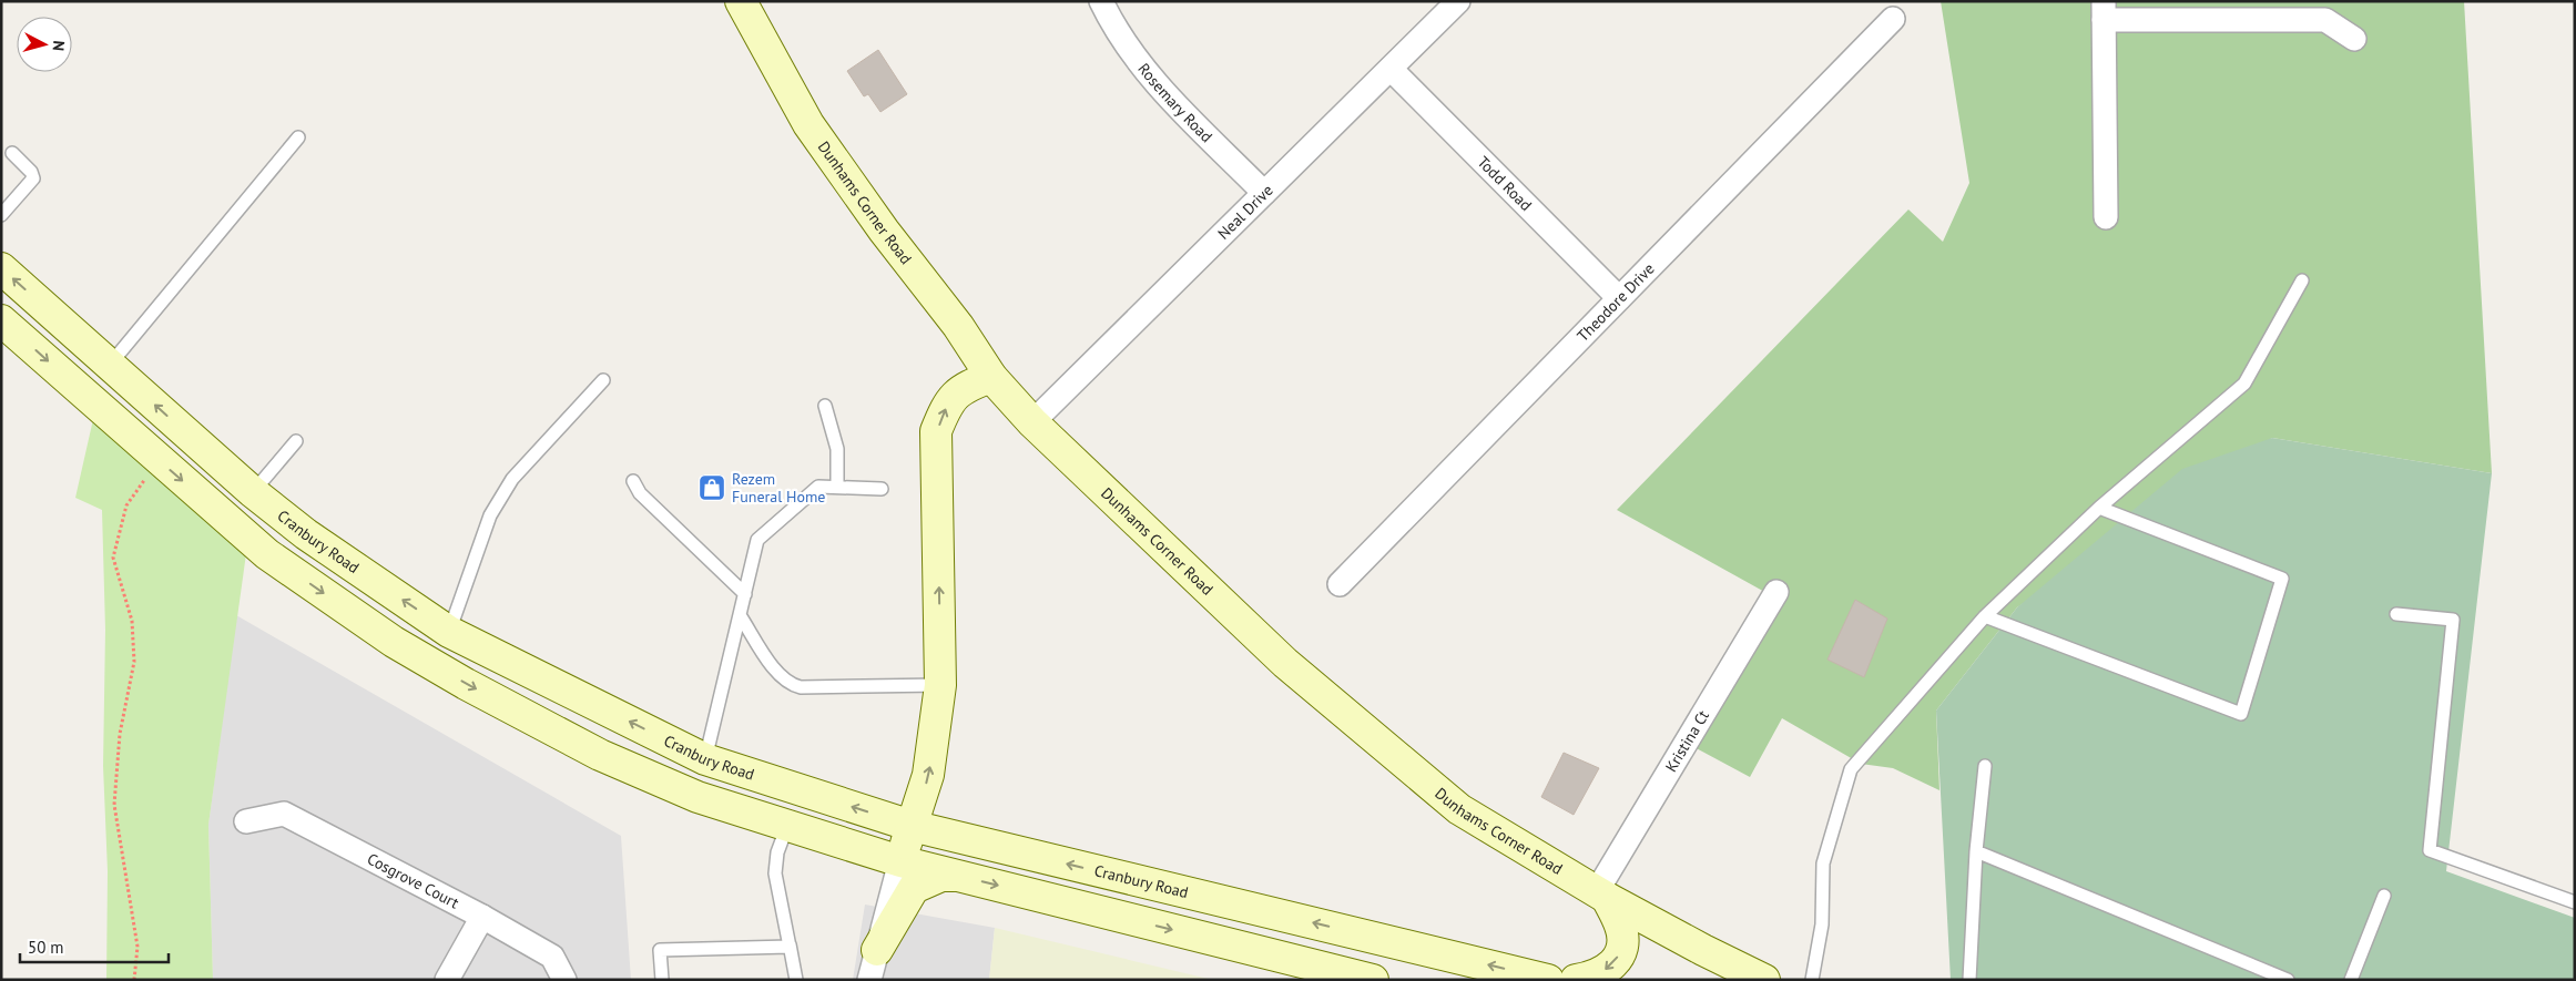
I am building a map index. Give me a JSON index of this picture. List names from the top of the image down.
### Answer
{
  "streets": {
    "main road": ["Dunhams Corner Road", "Cranbury Road"],
    "street": [
      "Rosemary Road",
      "Todd Road",
      "Neal Drive",
      "Theodore Drive",
      "Kristina Ct",
      "Cosgrove Court"
    ]
  },
  "crossings": [
    ["Rosemary Road", "Neal Drive"],
    ["Todd Road", "Neal Drive"],
    ["Todd Road", "Theodore Drive"],
    ["Dunhams Corner Road", "Neal Drive"],
    ["Dunhams Corner Road", "Kristina Ct"]
  ],
  "places": {
    "shop": ["Rezem Funeral Home"]
  },
  "scale_bar": "50 m",
  "north": "right"
}
